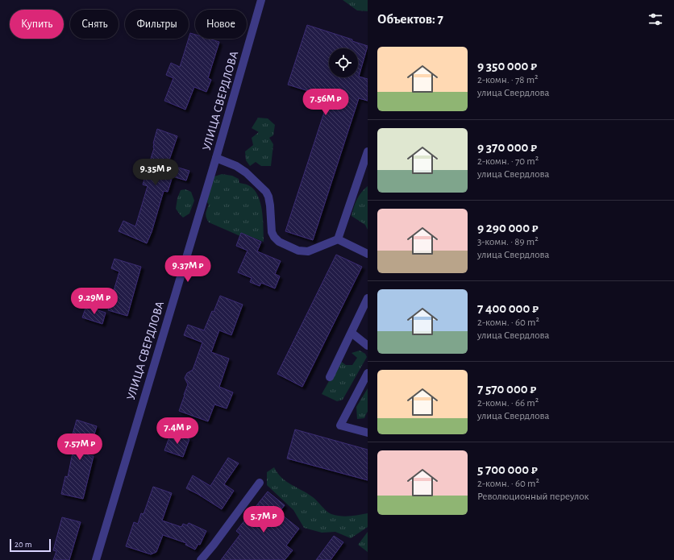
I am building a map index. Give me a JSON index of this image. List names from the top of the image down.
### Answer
{
  "streets": {
    "street": ["УЛИЦА СВЕРДЛОВА"]
  },
  "scale_bar": "20 m",
  "page": {
    "heading": "Объектов: 7",
    "chip": [
      "Купить",
      "Снять",
      "Фильтры",
      "Новое"
    ],
    "list": [
      {
        "name": "9 350 000 ₽",
        "note": "2-комн. · 78 m² · улица Свердлова"
      },
      {
        "name": "9 370 000 ₽",
        "note": "2-комн. · 70 m² · улица Свердлова"
      },
      {
        "name": "9 290 000 ₽",
        "note": "3-комн. · 89 m² · улица Свердлова"
      },
      {
        "name": "7 400 000 ₽",
        "note": "2-комн. · 60 m² · улица Свердлова"
      },
      {
        "name": "7 570 000 ₽",
        "note": "2-комн. · 66 m² · улица Свердлова"
      },
      {
        "name": "5 700 000 ₽",
        "note": "2-комн. · 60 m² · Революционный переулок"
      }
    ],
    "price": [
      "7.56M ₽",
      "9.35M ₽",
      "9.37M ₽",
      "9.29M ₽",
      "7.4M ₽",
      "7.57M ₽",
      "5.7M ₽"
    ],
    "scale": "20 m"
  }
}
